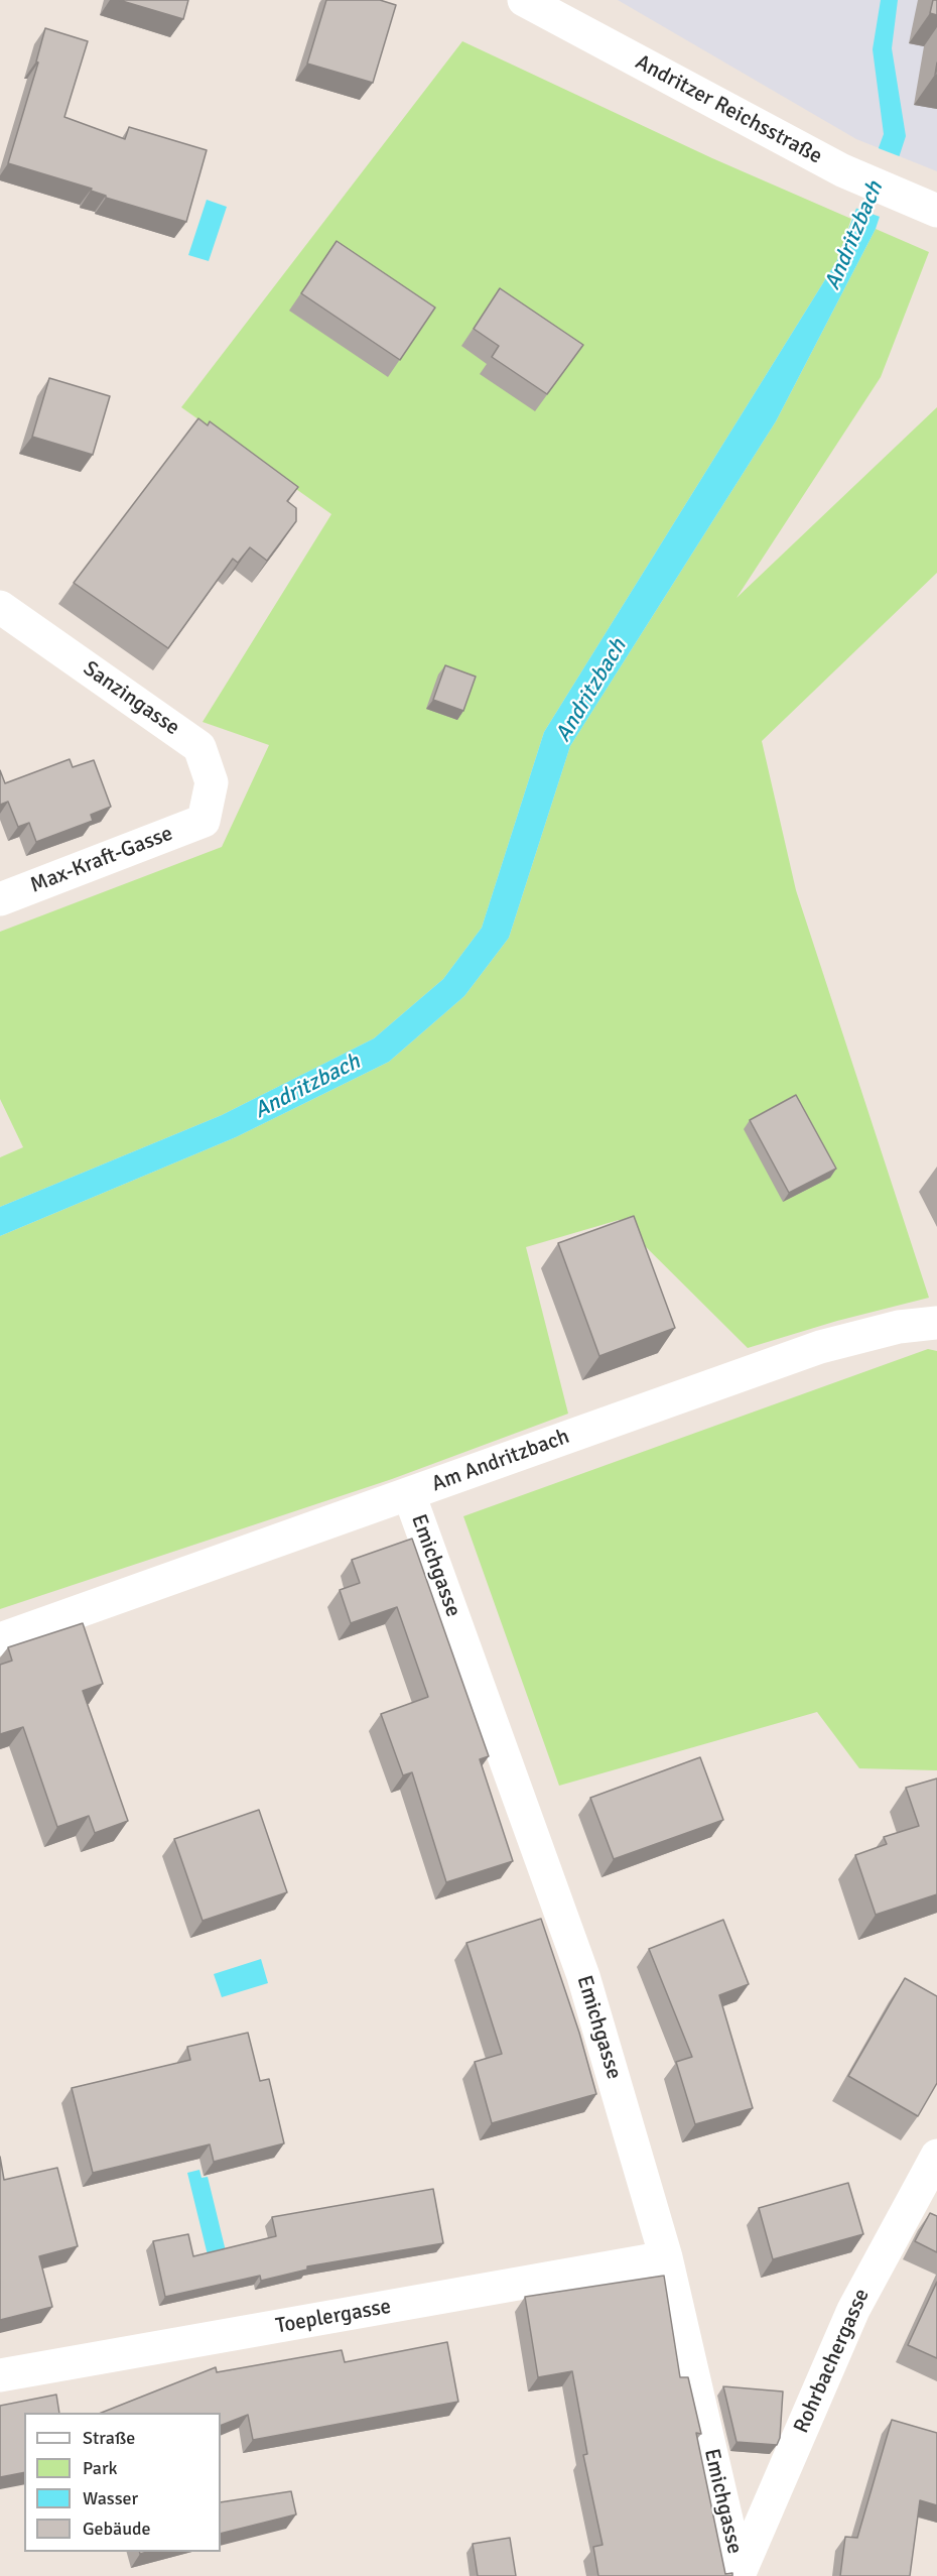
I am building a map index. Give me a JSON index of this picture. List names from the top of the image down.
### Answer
{
  "streets": {
    "street": [
      "Andritzer Reichsstraße",
      "Sanzingasse",
      "Max-Kraft-Gasse",
      "Am Andritzbach",
      "Emichgasse",
      "Toeplergasse",
      "Rohrbachergasse"
    ]
  },
  "crossings": [
    ["Sanzingasse", "Max-Kraft-Gasse"],
    ["Am Andritzbach", "Emichgasse"],
    ["Emichgasse", "Toeplergasse"],
    ["Emichgasse", "Rohrbachergasse"]
  ],
  "water": ["Andritzbach"],
  "legend": [
    "Straße",
    "Park",
    "Wasser",
    "Gebäude"
  ]
}
